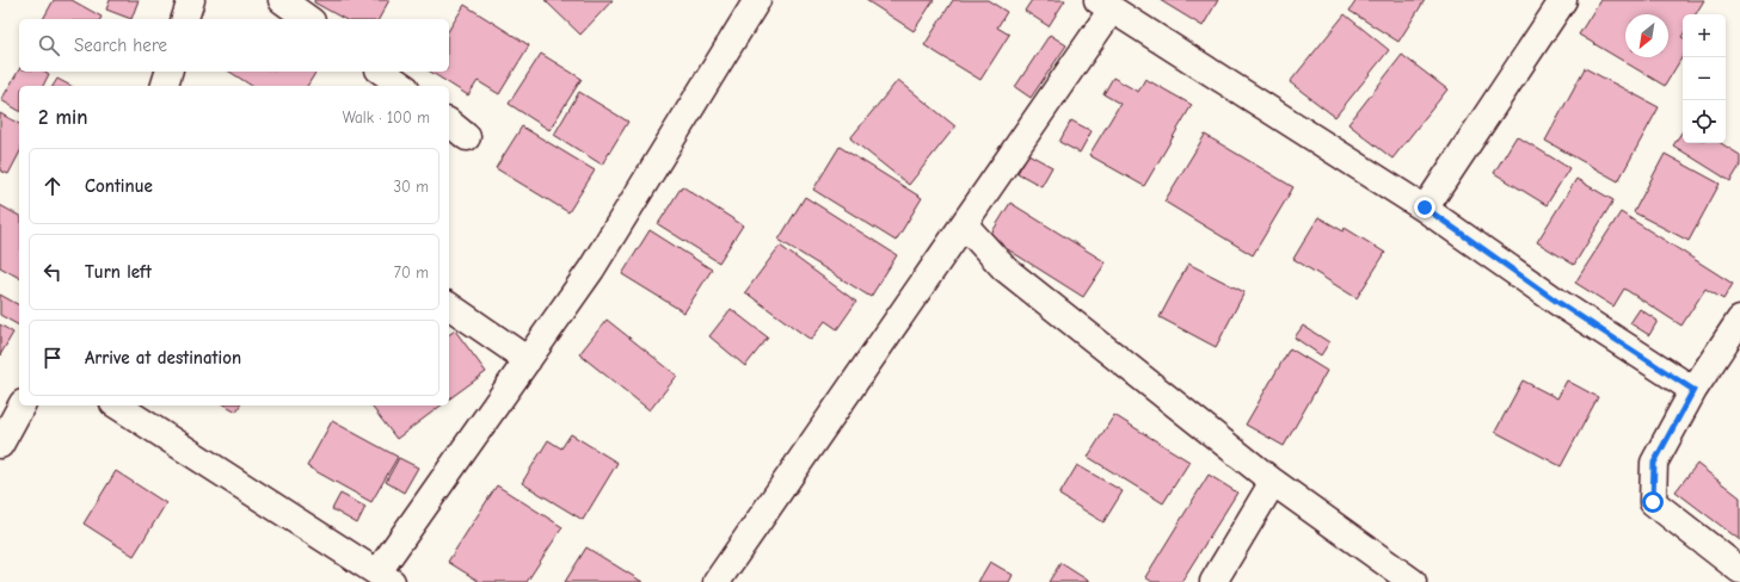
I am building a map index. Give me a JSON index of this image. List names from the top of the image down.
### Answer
{
  "north": "bottom left",
  "page": {
    "map_buttons": ["+", "−"],
    "search": "Search here",
    "heading": ["2 min", "Walk · 100 m"],
    "list": [
      ["Continue", "30 m"],
      ["Turn left", "70 m"],
      "Arrive at destination"
    ]
  }
}
